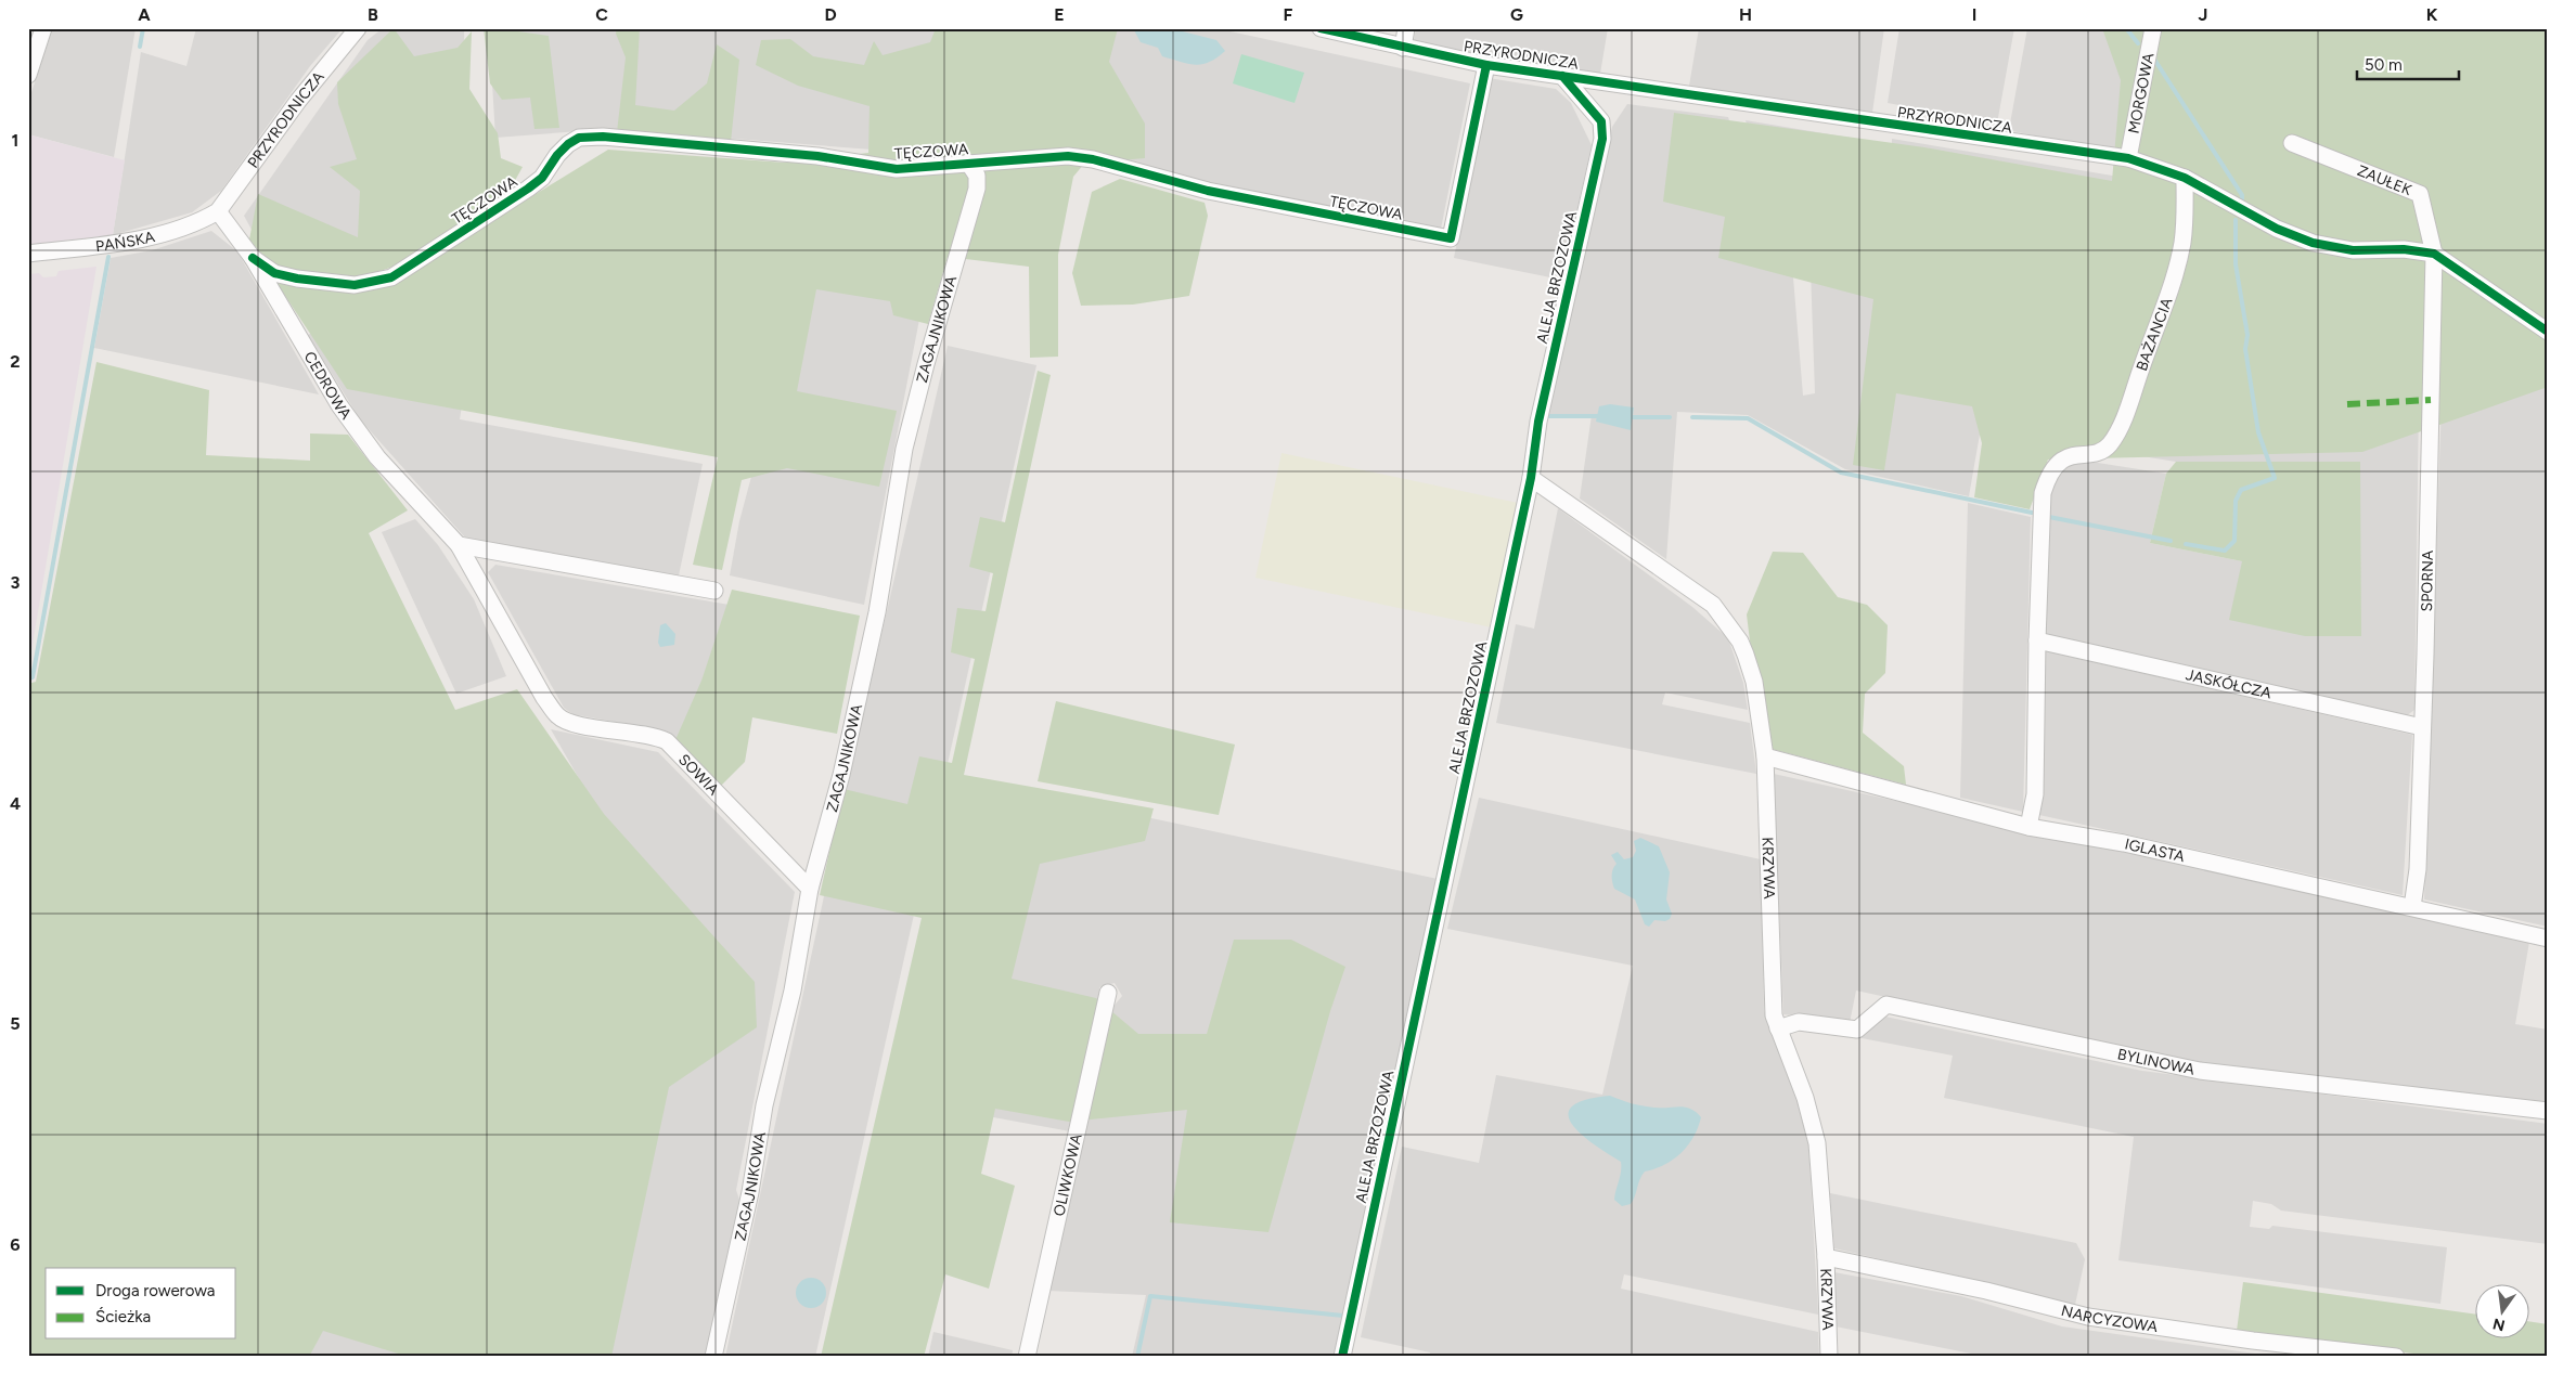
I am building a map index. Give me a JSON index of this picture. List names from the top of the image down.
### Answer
{
  "streets": {
    "street": [
      "PRZYRODNICZA",
      "MORGOWA",
      "TĘCZOWA",
      "ZAUŁEK",
      "PAŃSKA",
      "ALEJA BRZOZOWA",
      "ZAGAJNIKOWA",
      "BAŻANCIA",
      "CEDROWA",
      "SPORNA",
      "JASKÓŁCZA",
      "SOWIA",
      "IGLASTA",
      "KRZYWA",
      "BYLINOWA",
      "OLIWKOWA",
      "NARCYZOWA"
    ]
  },
  "crossings": [
    ["PRZYRODNICZA", "MORGOWA"],
    ["PRZYRODNICZA", "TĘCZOWA"],
    ["PRZYRODNICZA", "ZAUŁEK"],
    ["PRZYRODNICZA", "PAŃSKA"],
    ["PRZYRODNICZA", "ALEJA BRZOZOWA"],
    ["PRZYRODNICZA", "BAŻANCIA"],
    ["PRZYRODNICZA", "CEDROWA"],
    ["PRZYRODNICZA", "SPORNA"],
    ["TĘCZOWA", "ZAGAJNIKOWA"],
    ["TĘCZOWA", "CEDROWA"],
    ["ZAUŁEK", "SPORNA"],
    ["PAŃSKA", "CEDROWA"],
    ["ALEJA BRZOZOWA", "KRZYWA"],
    ["ZAGAJNIKOWA", "SOWIA"],
    ["BAŻANCIA", "JASKÓŁCZA"],
    ["CEDROWA", "SOWIA"],
    ["SPORNA", "JASKÓŁCZA"],
    ["SPORNA", "IGLASTA"],
    ["IGLASTA", "KRZYWA"],
    ["KRZYWA", "BYLINOWA"],
    ["KRZYWA", "NARCYZOWA"]
  ],
  "legend": ["Droga rowerowa", "Ścieżka"],
  "scale_bar": "50 m",
  "north": "bottom",
  "grid": {
    "columns": [
      "A",
      "B",
      "C",
      "D",
      "E",
      "F",
      "G",
      "H",
      "I",
      "J",
      "K"
    ],
    "rows": [
      "1",
      "2",
      "3",
      "4",
      "5",
      "6"
    ]
  }
}
